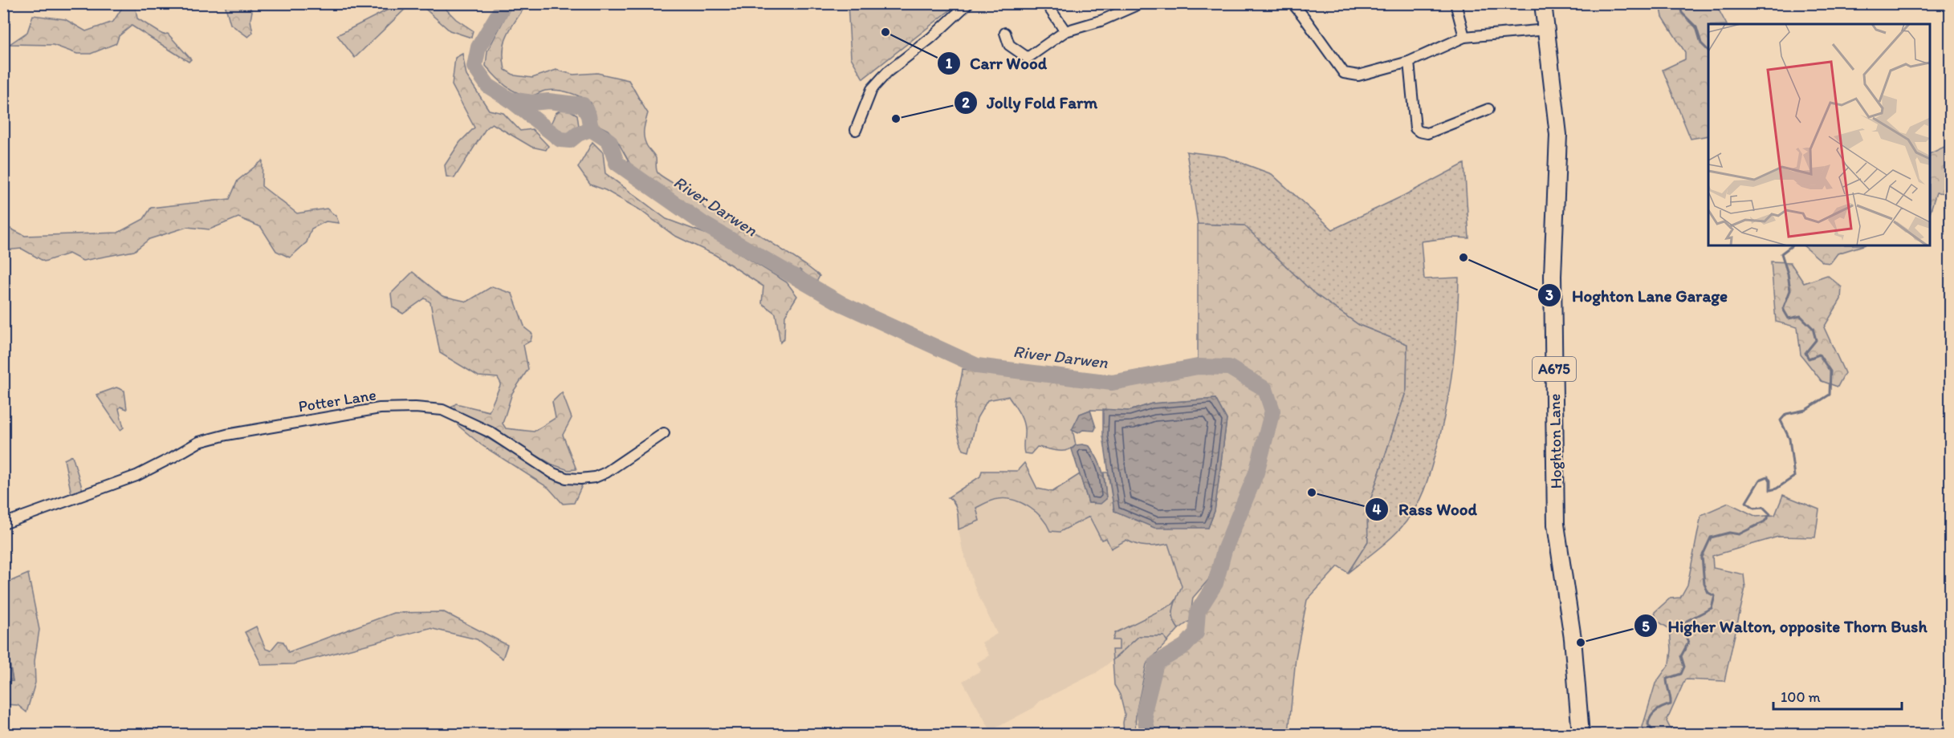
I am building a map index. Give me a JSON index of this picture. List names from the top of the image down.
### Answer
{
  "streets": {
    "main road": ["A675", "Hoghton Lane"],
    "street": ["Potter Lane"]
  },
  "water": ["River Darwen"],
  "places": [
    "Carr Wood",
    "Jolly Fold Farm",
    "Hoghton Lane Garage",
    "Rass Wood",
    "Higher Walton, opposite Thorn Bush"
  ],
  "scale_bar": "100 m"
}
